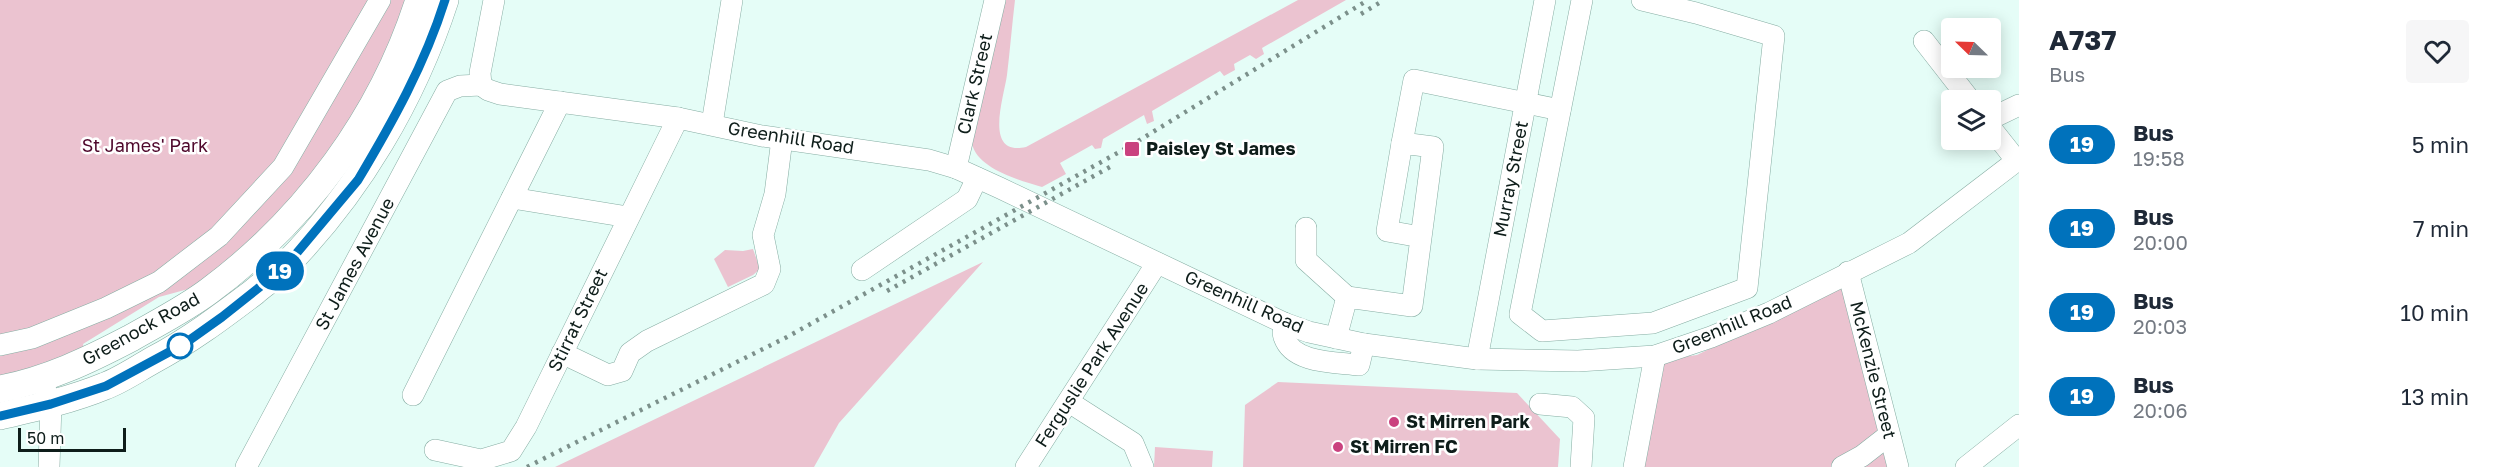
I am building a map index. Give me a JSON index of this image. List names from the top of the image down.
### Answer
{
  "streets": {
    "main road": ["Greenock Road"],
    "street": [
      "Clark Street",
      "Greenhill Road",
      "Murray Street",
      "St James Avenue",
      "Stirrat Street",
      "Ferguslie Park Avenue",
      "McKenzie Street"
    ]
  },
  "crossings": [
    ["Clark Street", "Greenhill Road"],
    ["Greenhill Road", "Murray Street"],
    ["Greenhill Road", "St James Avenue"],
    ["Greenhill Road", "Stirrat Street"],
    ["Greenhill Road", "Ferguslie Park Avenue"],
    ["Greenhill Road", "McKenzie Street"]
  ],
  "parks": ["St James' Park"],
  "places": {
    "transit": ["Paisley St James"],
    "other": ["St Mirren Park", "St Mirren FC"]
  },
  "lines": ["bus line 19"],
  "scale_bar": "50 m",
  "north": "top left",
  "page": {
    "on_map": "19",
    "heading": ["A737", "Bus"],
    "list": [
      {
        "mark": "19",
        "name": "Bus",
        "note": "19:58",
        "value": "5 min"
      },
      {
        "mark": "19",
        "name": "Bus",
        "note": "20:00",
        "value": "7 min"
      },
      {
        "mark": "19",
        "name": "Bus",
        "note": "20:03",
        "value": "10 min"
      },
      {
        "mark": "19",
        "name": "Bus",
        "note": "20:06",
        "value": "13 min"
      }
    ],
    "scale": "50 m"
  }
}
